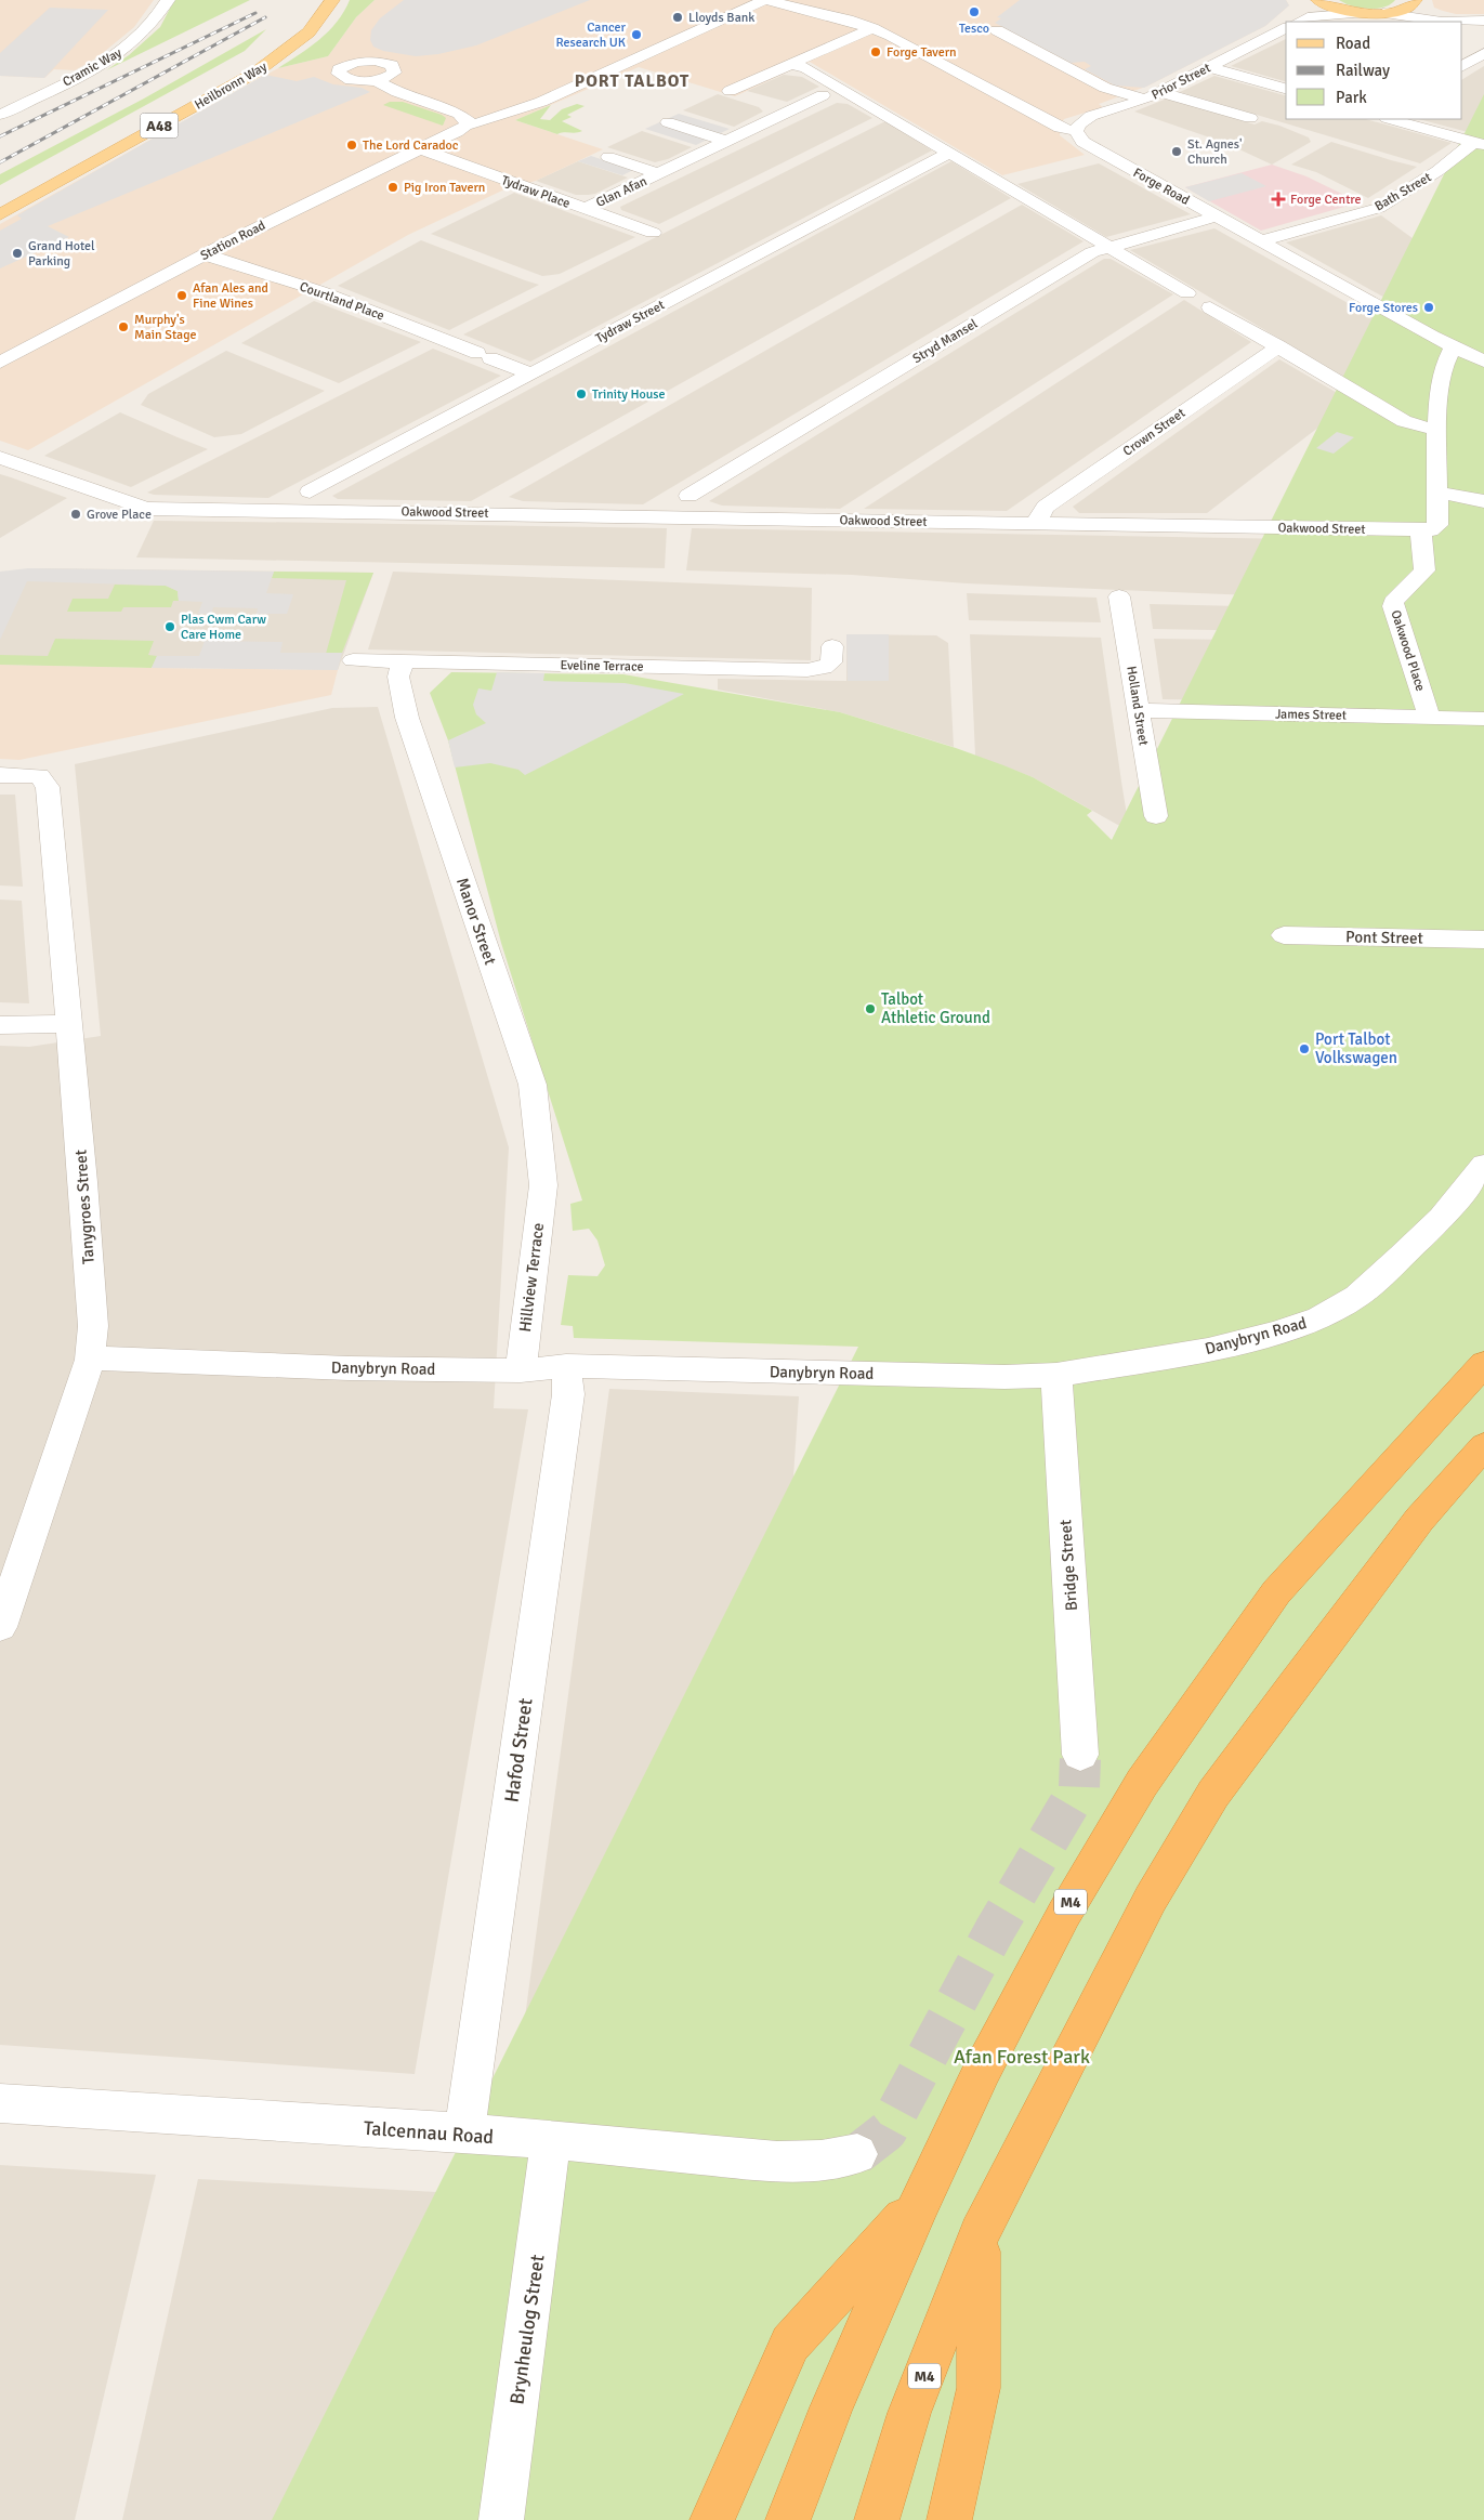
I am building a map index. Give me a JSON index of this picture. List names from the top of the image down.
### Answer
{
  "streets": {
    "highway": ["M4"],
    "main road": ["Heilbronn Way", "A48"],
    "street": [
      "Cramic Way",
      "Prior Street",
      "Forge Road",
      "Tydraw Place",
      "Glan Afan",
      "Bath Street",
      "Station Road",
      "Courtland Place",
      "Tydraw Street",
      "Stryd Mansel",
      "Crown Street",
      "Oakwood Street",
      "Oakwood Place",
      "Eveline Terrace",
      "Holland Street",
      "James Street",
      "Manor Street",
      "Pont Street",
      "Tanygroes Street",
      "Hillview Terrace",
      "Danybryn Road",
      "Bridge Street",
      "Hafod Street",
      "Talcennau Road",
      "Brynheulog Street"
    ]
  },
  "crossings": [
    ["Prior Street", "Forge Road"],
    ["Forge Road", "Bath Street"],
    ["Forge Road", "Station Road"],
    ["Forge Road", "Stryd Mansel"],
    ["Tydraw Place", "Glan Afan"],
    ["Tydraw Place", "Station Road"],
    ["Station Road", "Courtland Place"],
    ["Courtland Place", "Tydraw Street"],
    ["Crown Street", "Oakwood Street"],
    ["Oakwood Street", "Oakwood Place"],
    ["Oakwood Place", "James Street"],
    ["Eveline Terrace", "Manor Street"],
    ["Holland Street", "James Street"],
    ["Manor Street", "Hillview Terrace"],
    ["Tanygroes Street", "Danybryn Road"],
    ["Hillview Terrace", "Danybryn Road"],
    ["Danybryn Road", "Bridge Street"],
    ["Danybryn Road", "Hafod Street"],
    ["Hafod Street", "Talcennau Road"],
    ["Talcennau Road", "Brynheulog Street"]
  ],
  "districts": ["PORT TALBOT"],
  "parks": ["Afan Forest Park"],
  "places": {
    "other": [
      "Tesco",
      "Lloyds Bank",
      "Cancer Research UK",
      "Forge Tavern",
      "The Lord Caradoc",
      "St. Agnes' Church",
      "Pig Iron Tavern",
      "Grand Hotel Parking",
      "Afan Ales and Fine Wines",
      "Forge Stores",
      "Murphy's Main Stage",
      "Trinity House",
      "Grove Place",
      "Plas Cwm Carw Care Home",
      "Talbot Athletic Ground",
      "Port Talbot Volkswagen"
    ],
    "health": ["Forge Centre"]
  },
  "legend": ["Road", "Railway", "Park"]
}
